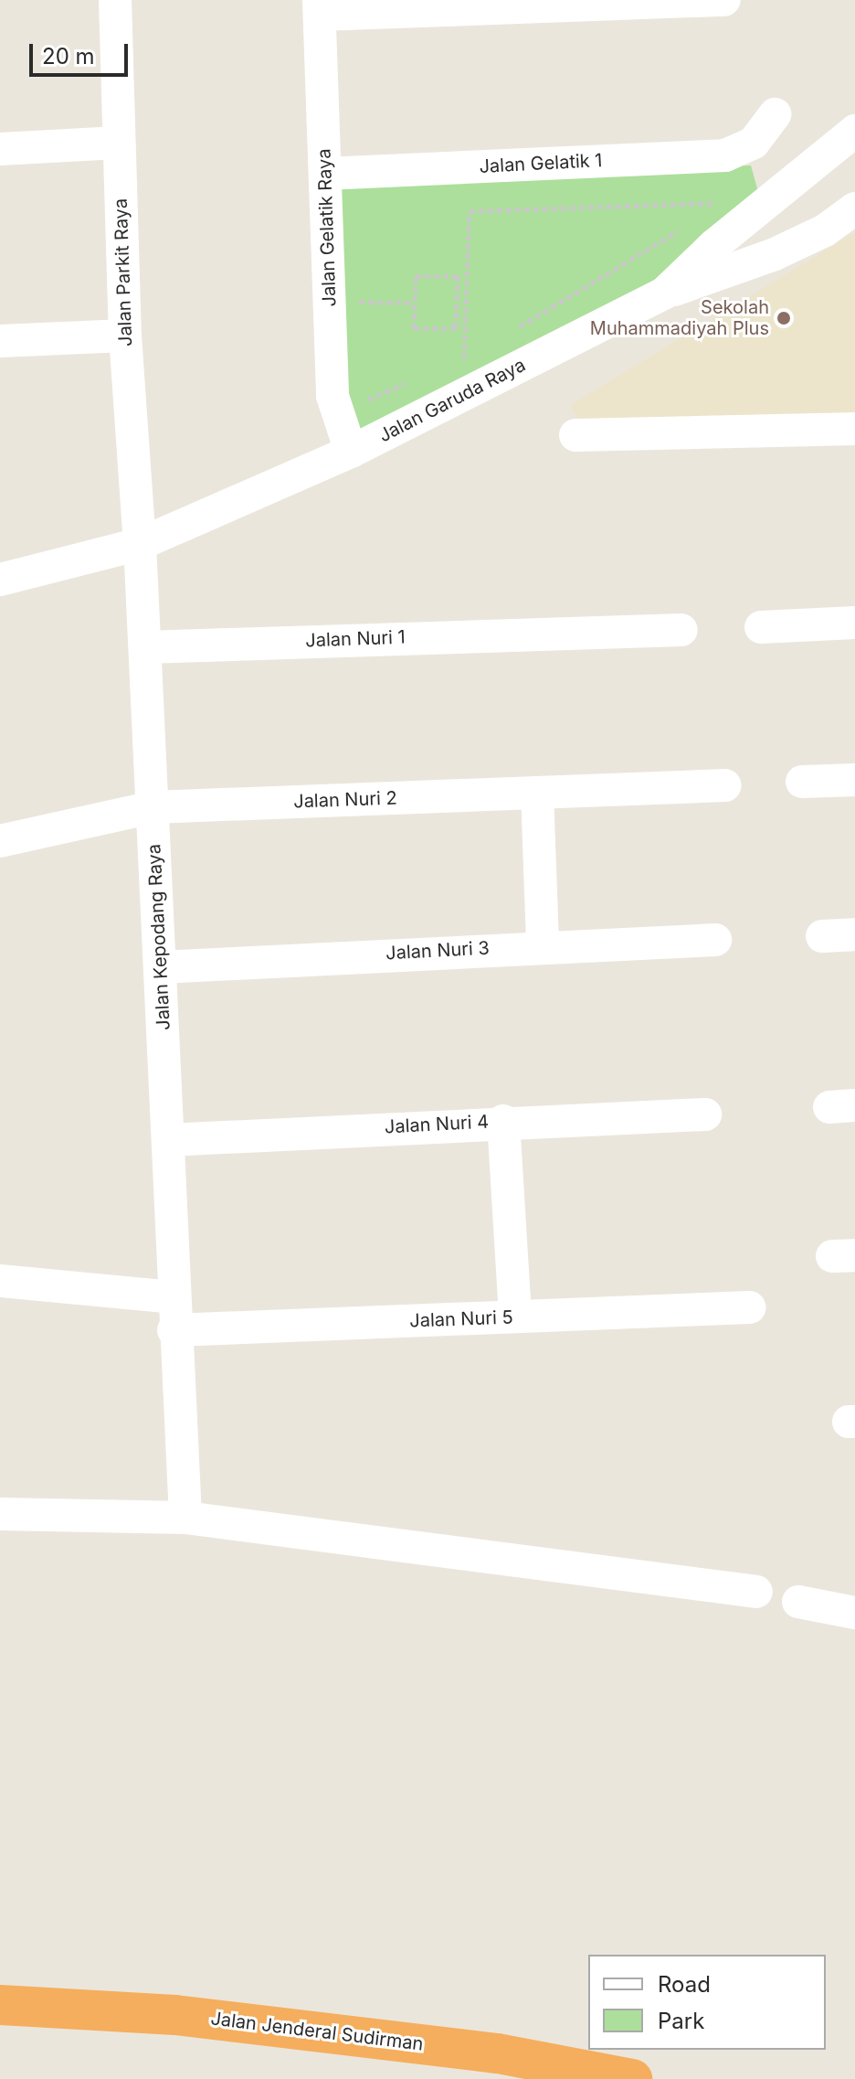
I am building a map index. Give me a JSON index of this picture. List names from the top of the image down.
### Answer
{
  "streets": {
    "highway": ["Jalan Jenderal Sudirman"],
    "street": [
      "Jalan Gelatik 1",
      "Jalan Gelatik Raya",
      "Jalan Parkit Raya",
      "Jalan Garuda Raya",
      "Jalan Nuri 1",
      "Jalan Nuri 2",
      "Jalan Kepodang Raya",
      "Jalan Nuri 3",
      "Jalan Nuri 4",
      "Jalan Nuri 5"
    ]
  },
  "crossings": [
    ["Jalan Gelatik 1", "Jalan Gelatik Raya"],
    ["Jalan Gelatik Raya", "Jalan Garuda Raya"],
    ["Jalan Parkit Raya", "Jalan Garuda Raya"],
    ["Jalan Parkit Raya", "Jalan Kepodang Raya"],
    ["Jalan Garuda Raya", "Jalan Kepodang Raya"],
    ["Jalan Nuri 1", "Jalan Kepodang Raya"],
    ["Jalan Nuri 2", "Jalan Kepodang Raya"],
    ["Jalan Kepodang Raya", "Jalan Nuri 3"],
    ["Jalan Kepodang Raya", "Jalan Nuri 4"],
    ["Jalan Kepodang Raya", "Jalan Nuri 5"]
  ],
  "places": ["Sekolah Muhammadiyah Plus"],
  "legend": ["Road", "Park"],
  "scale_bar": "20 m"
}
